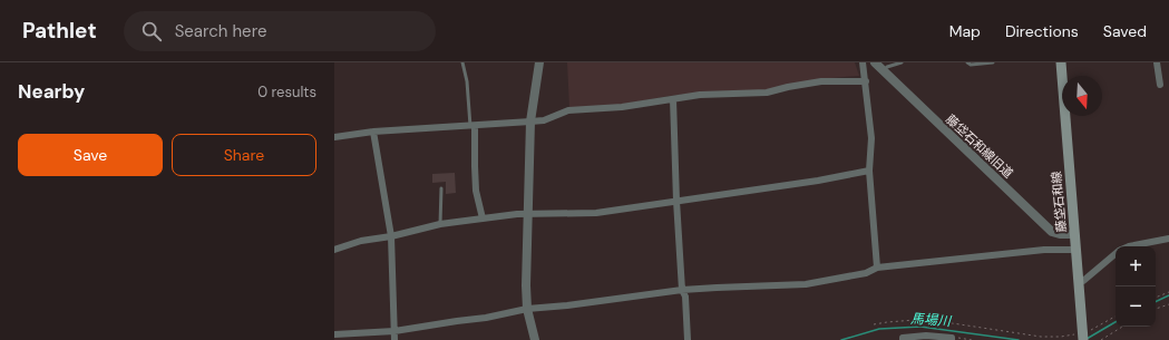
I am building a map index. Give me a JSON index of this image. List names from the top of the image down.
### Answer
{
  "streets": {
    "main road": ["藤垈石和線"],
    "street": ["藤垈石和線旧道"]
  },
  "crossings": [
    ["藤垈石和線旧道", "藤垈石和線"]
  ],
  "water": ["馬場川"],
  "north": "bottom",
  "page": {
    "header": "Pathlet",
    "search": "Search here",
    "nav": ["Map", "Directions", "Saved"],
    "heading": ["Nearby", "0 results"],
    "buttons": ["Save", "Share"],
    "map_buttons": ["+", "−"]
  }
}
